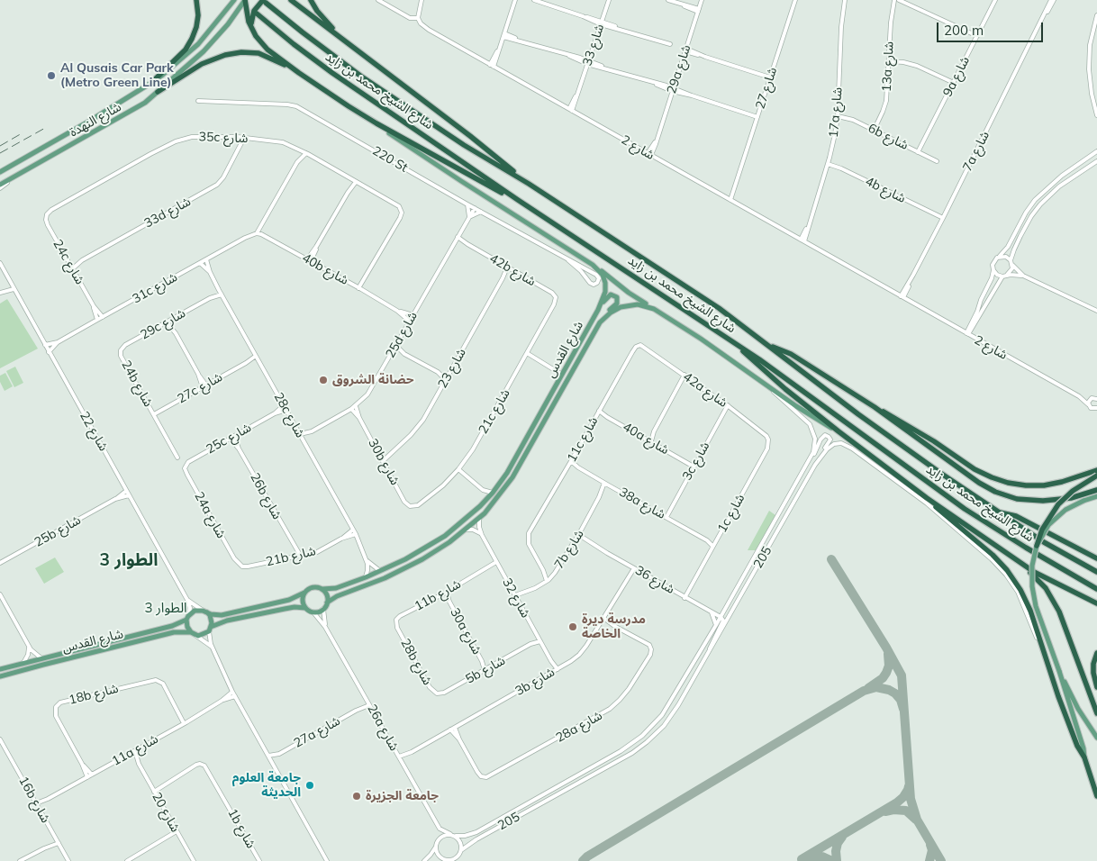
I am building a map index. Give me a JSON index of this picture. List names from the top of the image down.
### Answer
{
  "streets": {
    "highway": ["شارع الشيخ محمد بن زايد"],
    "main road": ["شارع النهدة", "شارع القدس"],
    "street": [
      "شارع 33",
      "13a شارع",
      "29a شارع",
      "9a شارع",
      "شارع 27",
      "17a شارع",
      "6b شارع",
      "35c شارع",
      "شارع 2",
      "7a شارع",
      "220 St",
      "4b شارع",
      "33d شارع",
      "24c شارع",
      "40b شارع",
      "42b شارع",
      "31c شارع",
      "29c شارع",
      "25d شارع",
      "شارع 23",
      "24b شارع",
      "27c شارع",
      "42a شارع",
      "21c شارع",
      "28c شارع",
      "شارع 22",
      "25c شارع",
      "40a شارع",
      "11c شارع",
      "3c شارع",
      "30b شارع",
      "26b شارع",
      "38a شارع",
      "1c شارع",
      "24a شارع",
      "25b شارع",
      "7b شارع",
      "21b شارع",
      "205",
      "شارع 36",
      "11b شارع",
      "شارع 32",
      "30a شارع",
      "28b شارع",
      "5b شارع",
      "3b شارع",
      "18b شارع",
      "28a شارع",
      "26a شارع",
      "27a شارع",
      "11a شارع",
      "16b شارع",
      "شارع 20",
      "1b شارع"
    ]
  },
  "crossings": [
    ["شارع 33", "شارع 2"],
    ["13a شارع", "6b شارع"],
    ["29a شارع", "شارع 2"],
    ["9a شارع", "6b شارع"],
    ["شارع 27", "شارع 2"],
    ["17a شارع", "6b شارع"],
    ["17a شارع", "شارع 2"],
    ["17a شارع", "4b شارع"],
    ["35c شارع", "33d شارع"],
    ["35c شارع", "24c شارع"],
    ["35c شارع", "40b شارع"],
    ["35c شارع", "31c شارع"],
    ["شارع 2", "7a شارع"],
    ["7a شارع", "4b شارع"],
    ["220 St", "25d شارع"],
    ["33d شارع", "24c شارع"],
    ["24c شارع", "31c شارع"],
    ["40b شارع", "31c شارع"],
    ["40b شارع", "25d شارع"],
    ["42b شارع", "25d شارع"],
    ["42b شارع", "شارع 23"],
    ["42b شارع", "21c شارع"],
    ["31c شارع", "28c شارع"],
    ["31c شارع", "شارع 22"],
    ["29c شارع", "24b شارع"],
    ["29c شارع", "28c شارع"],
    ["25d شارع", "28c شارع"],
    ["25d شارع", "30b شارع"],
    ["شارع القدس", "28c شارع"],
    ["شارع القدس", "شارع 22"],
    ["شارع القدس", "205"],
    ["شارع القدس", "شارع 32"],
    ["شارع القدس", "26a شارع"],
    ["شارع 23", "30b شارع"],
    ["24b شارع", "27c شارع"],
    ["27c شارع", "28c شارع"],
    ["42a شارع", "11c شارع"],
    ["42a شارع", "3c شارع"],
    ["42a شارع", "1c شارع"],
    ["21c شارع", "30b شارع"],
    ["28c شارع", "25c شارع"],
    ["28c شارع", "21b شارع"],
    ["شارع 22", "25b شارع"],
    ["25c شارع", "26b شارع"],
    ["25c شارع", "24a شارع"],
    ["40a شارع", "11c شارع"],
    ["40a شارع", "3c شارع"],
    ["11c شارع", "38a شارع"],
    ["3c شارع", "38a شارع"],
    ["26b شارع", "21b شارع"],
    ["38a شارع", "1c شارع"],
    ["38a شارع", "7b شارع"],
    ["1c شارع", "شارع 36"],
    ["24a شارع", "21b شارع"],
    ["7b شارع", "شارع 36"],
    ["7b شارع", "شارع 32"],
    ["205", "شارع 36"],
    ["شارع 36", "3b شارع"],
    ["11b شارع", "شارع 32"],
    ["11b شارع", "30a شارع"],
    ["11b شارع", "28b شارع"],
    ["شارع 32", "5b شارع"],
    ["شارع 32", "3b شارع"],
    ["30a شارع", "5b شارع"],
    ["28b شارع", "5b شارع"],
    ["3b شارع", "28a شارع"],
    ["3b شارع", "26a شارع"],
    ["18b شارع", "11a شارع"],
    ["26a شارع", "27a شارع"],
    ["11a شارع", "16b شارع"],
    ["11a شارع", "شارع 20"],
    ["شارع 20", "1b شارع"]
  ],
  "districts": ["الطوار 3", "الطوار 3"],
  "places": [
    "Al Qusais Car Park (Metro Green Line)",
    "حضانة الشروق",
    "مدرسة ديرة الخاصة",
    "جامعة العلوم الحديثة",
    "جامعة الجزيرة"
  ],
  "scale_bar": "200 m"
}
